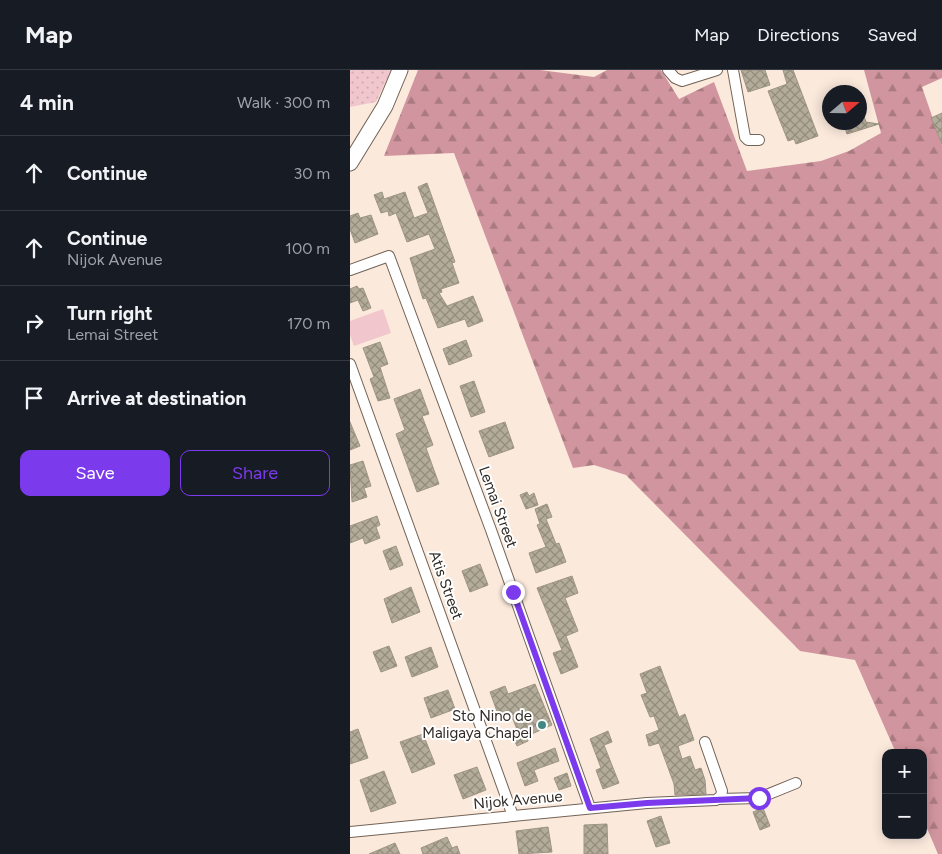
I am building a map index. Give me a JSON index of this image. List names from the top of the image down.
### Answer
{
  "streets": {
    "street": ["Lemai Street", "Atis Street", "Nijok Avenue"]
  },
  "crossings": [
    ["Lemai Street", "Nijok Avenue"],
    ["Atis Street", "Nijok Avenue"]
  ],
  "places": ["Sto Nino de Maligaya Chapel"],
  "north": "right",
  "page": {
    "header": "Map",
    "nav": ["Map", "Directions", "Saved"],
    "heading": ["4 min", "Walk · 300 m"],
    "list": [
      ["Continue", "30 m"],
      ["Continue", "Nijok Avenue", "100 m"],
      ["Turn right", "Lemai Street", "170 m"],
      "Arrive at destination"
    ],
    "buttons": ["Save", "Share"],
    "map_buttons": ["+", "−"]
  }
}
